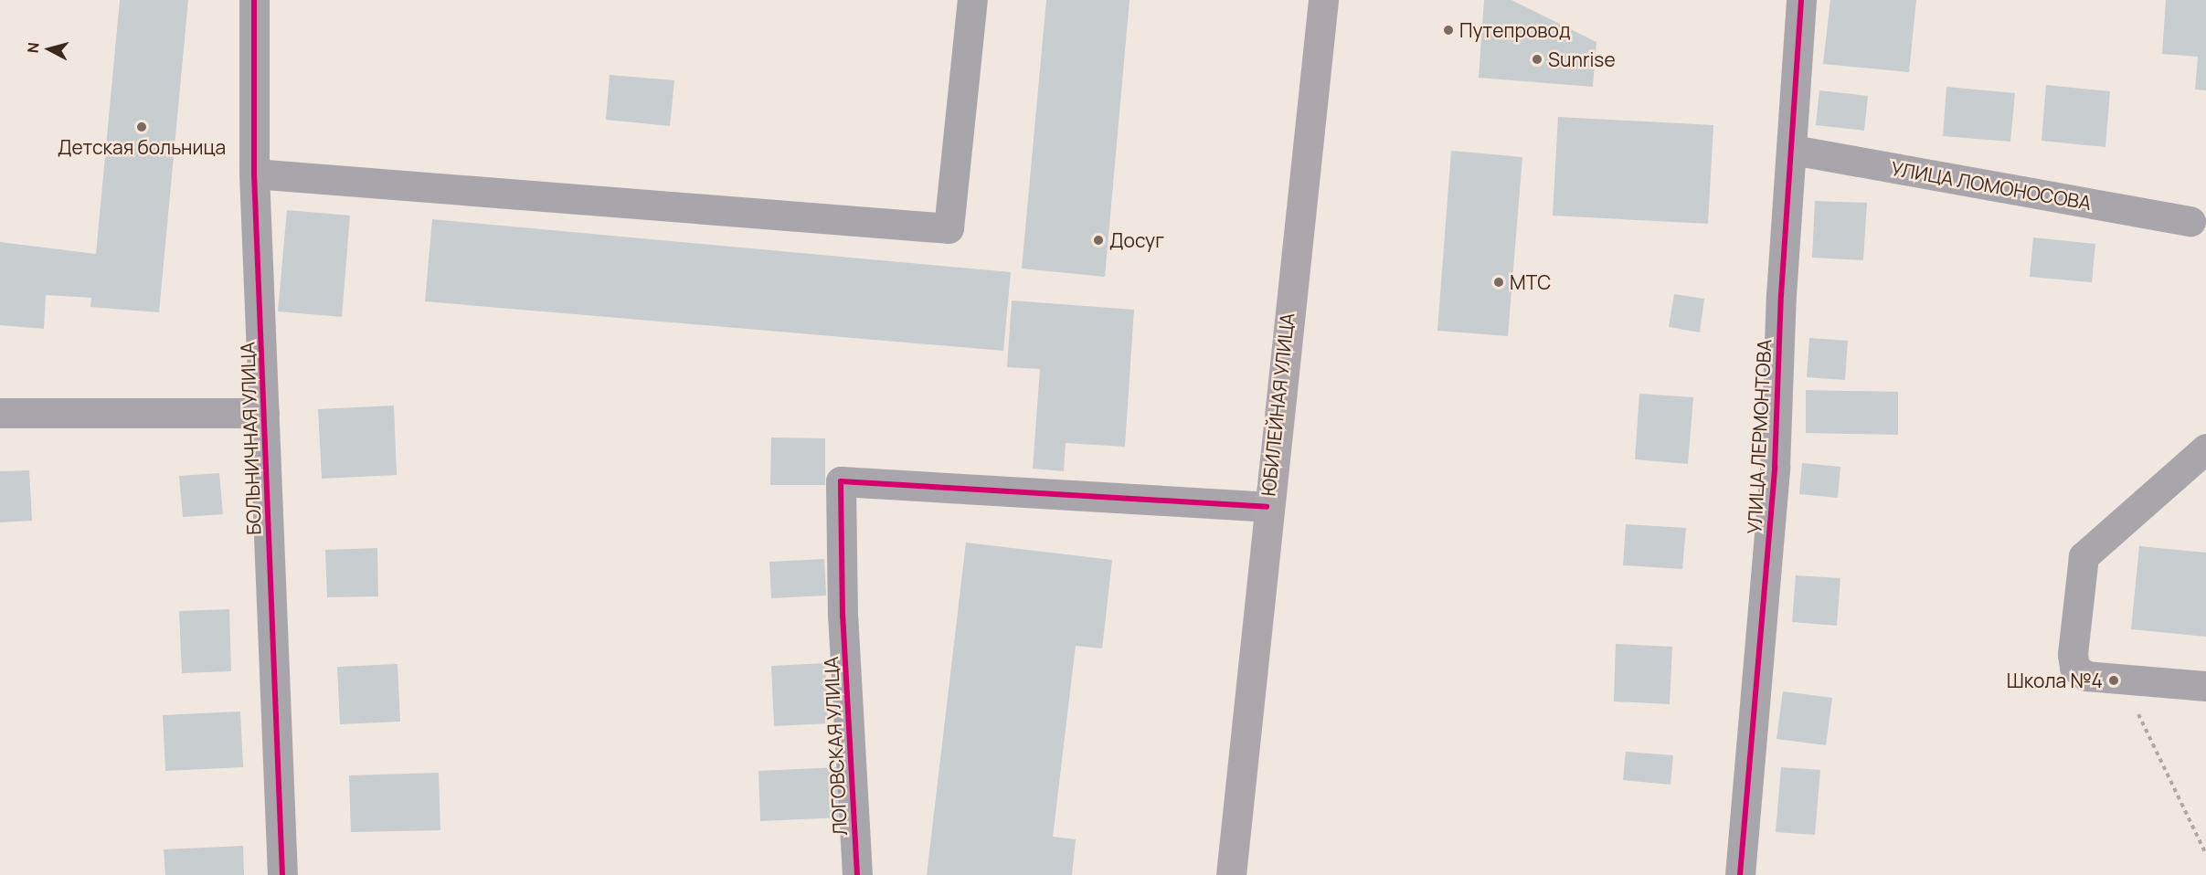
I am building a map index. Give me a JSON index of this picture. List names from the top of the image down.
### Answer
{
  "streets": {
    "main road": ["ЮБИЛЕЙНАЯ УЛИЦА"],
    "street": [
      "УЛИЦА ЛОМОНОСОВА",
      "УЛИЦА ЛЕРМОНТОВА",
      "БОЛЬНИЧНАЯ УЛИЦА",
      "ЛОГОВСКАЯ УЛИЦА"
    ]
  },
  "crossings": [
    ["УЛИЦА ЛОМОНОСОВА", "УЛИЦА ЛЕРМОНТОВА"],
    ["ЮБИЛЕЙНАЯ УЛИЦА", "ЛОГОВСКАЯ УЛИЦА"]
  ],
  "places": [
    "Путепровод",
    "Sunrise",
    "Детская больница",
    "Досуг",
    "МТС",
    "Школа №4"
  ],
  "north": "left"
}
